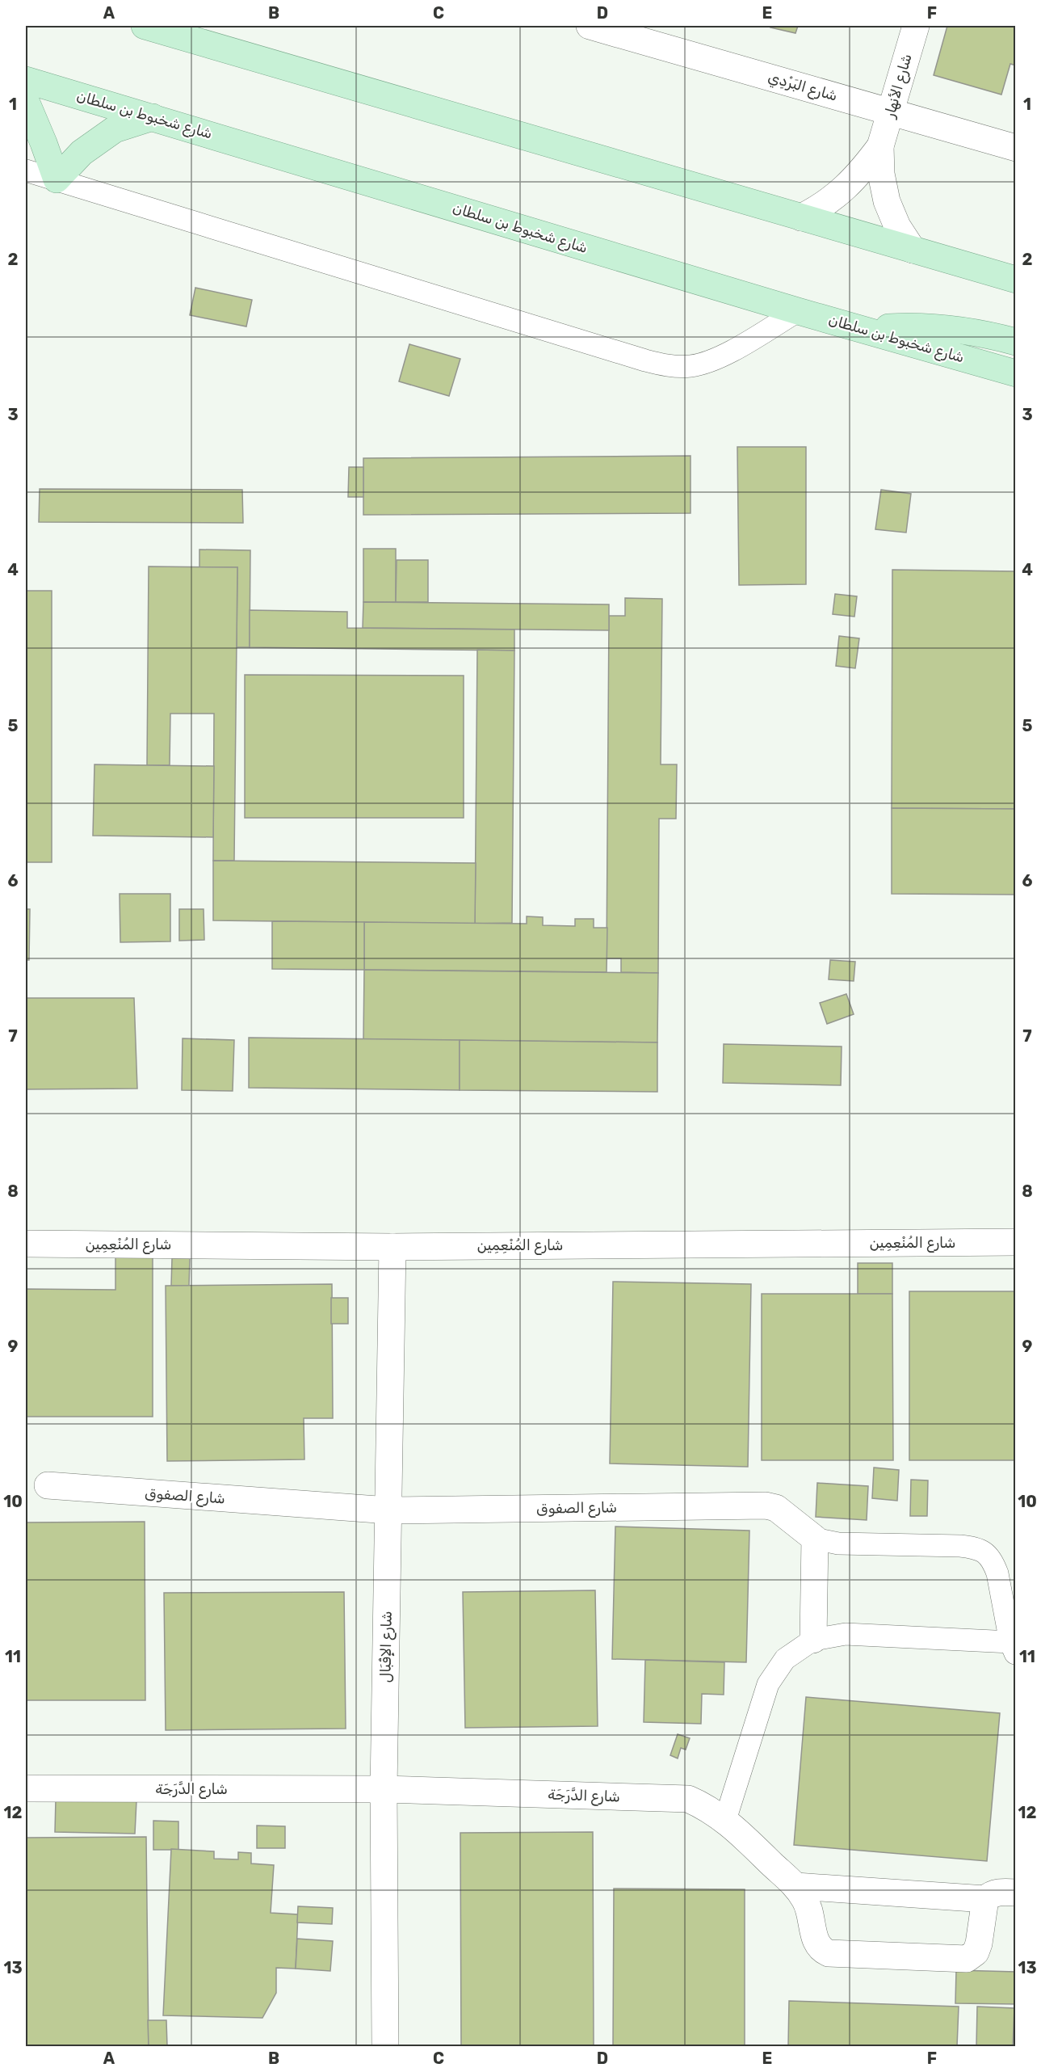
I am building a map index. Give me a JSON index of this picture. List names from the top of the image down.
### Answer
{
  "streets": {
    "main road": ["شارع شخبوط بن سلطان"],
    "street": [
      "شارع الأنهار",
      "شارع البَرْدِي",
      "شارع المُنْعِمِين",
      "شارع الصفوق",
      "شارع الإِقْبَال",
      "شارع الدَّرَجَة"
    ]
  },
  "crossings": [
    ["شارع الأنهار", "شارع البَرْدِي"],
    ["شارع المُنْعِمِين", "شارع الإِقْبَال"],
    ["شارع الصفوق", "شارع الإِقْبَال"],
    ["شارع الإِقْبَال", "شارع الدَّرَجَة"]
  ],
  "grid": {
    "columns": [
      "A",
      "B",
      "C",
      "D",
      "E",
      "F"
    ],
    "rows": [
      "1",
      "2",
      "3",
      "4",
      "5",
      "6",
      "7",
      "8",
      "9",
      "10",
      "11",
      "12",
      "13"
    ]
  }
}
